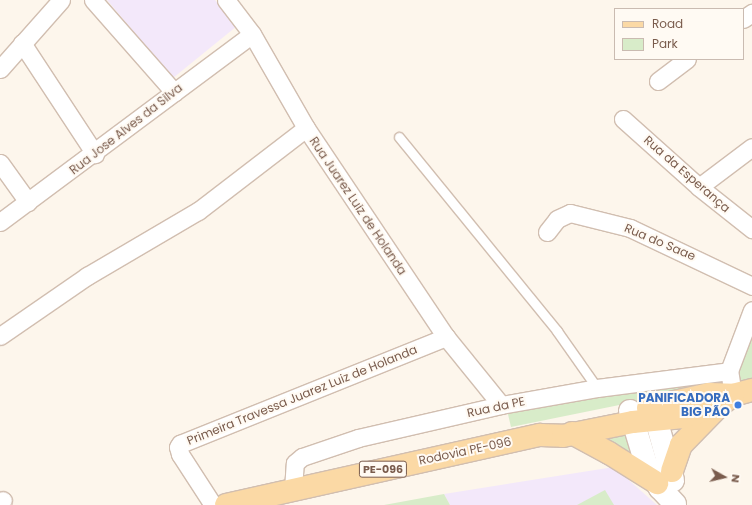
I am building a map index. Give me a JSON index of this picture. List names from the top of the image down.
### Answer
{
  "streets": {
    "main road": ["Rodovia PE-096", "PE-096"],
    "street": [
      "Rua Jose Alves da Silva",
      "Rua da Esperança",
      "Rua Juarez Luiz de Holanda",
      "Rua do Saae",
      "Primeira Travessa Juarez Luiz de Holanda",
      "Rua da PE"
    ]
  },
  "crossings": [
    ["Rua Jose Alves da Silva", "Rua Juarez Luiz de Holanda"],
    ["Rua Juarez Luiz de Holanda", "Primeira Travessa Juarez Luiz de Holanda"],
    ["Rua Juarez Luiz de Holanda", "Rua da PE"],
    ["Rua da PE", "Rodovia PE-096"],
    ["Rodovia PE-096", "PE-096"]
  ],
  "places": ["PANIFICADORA BIG PÃO"],
  "legend": ["Road", "Park"],
  "north": "right"
}
